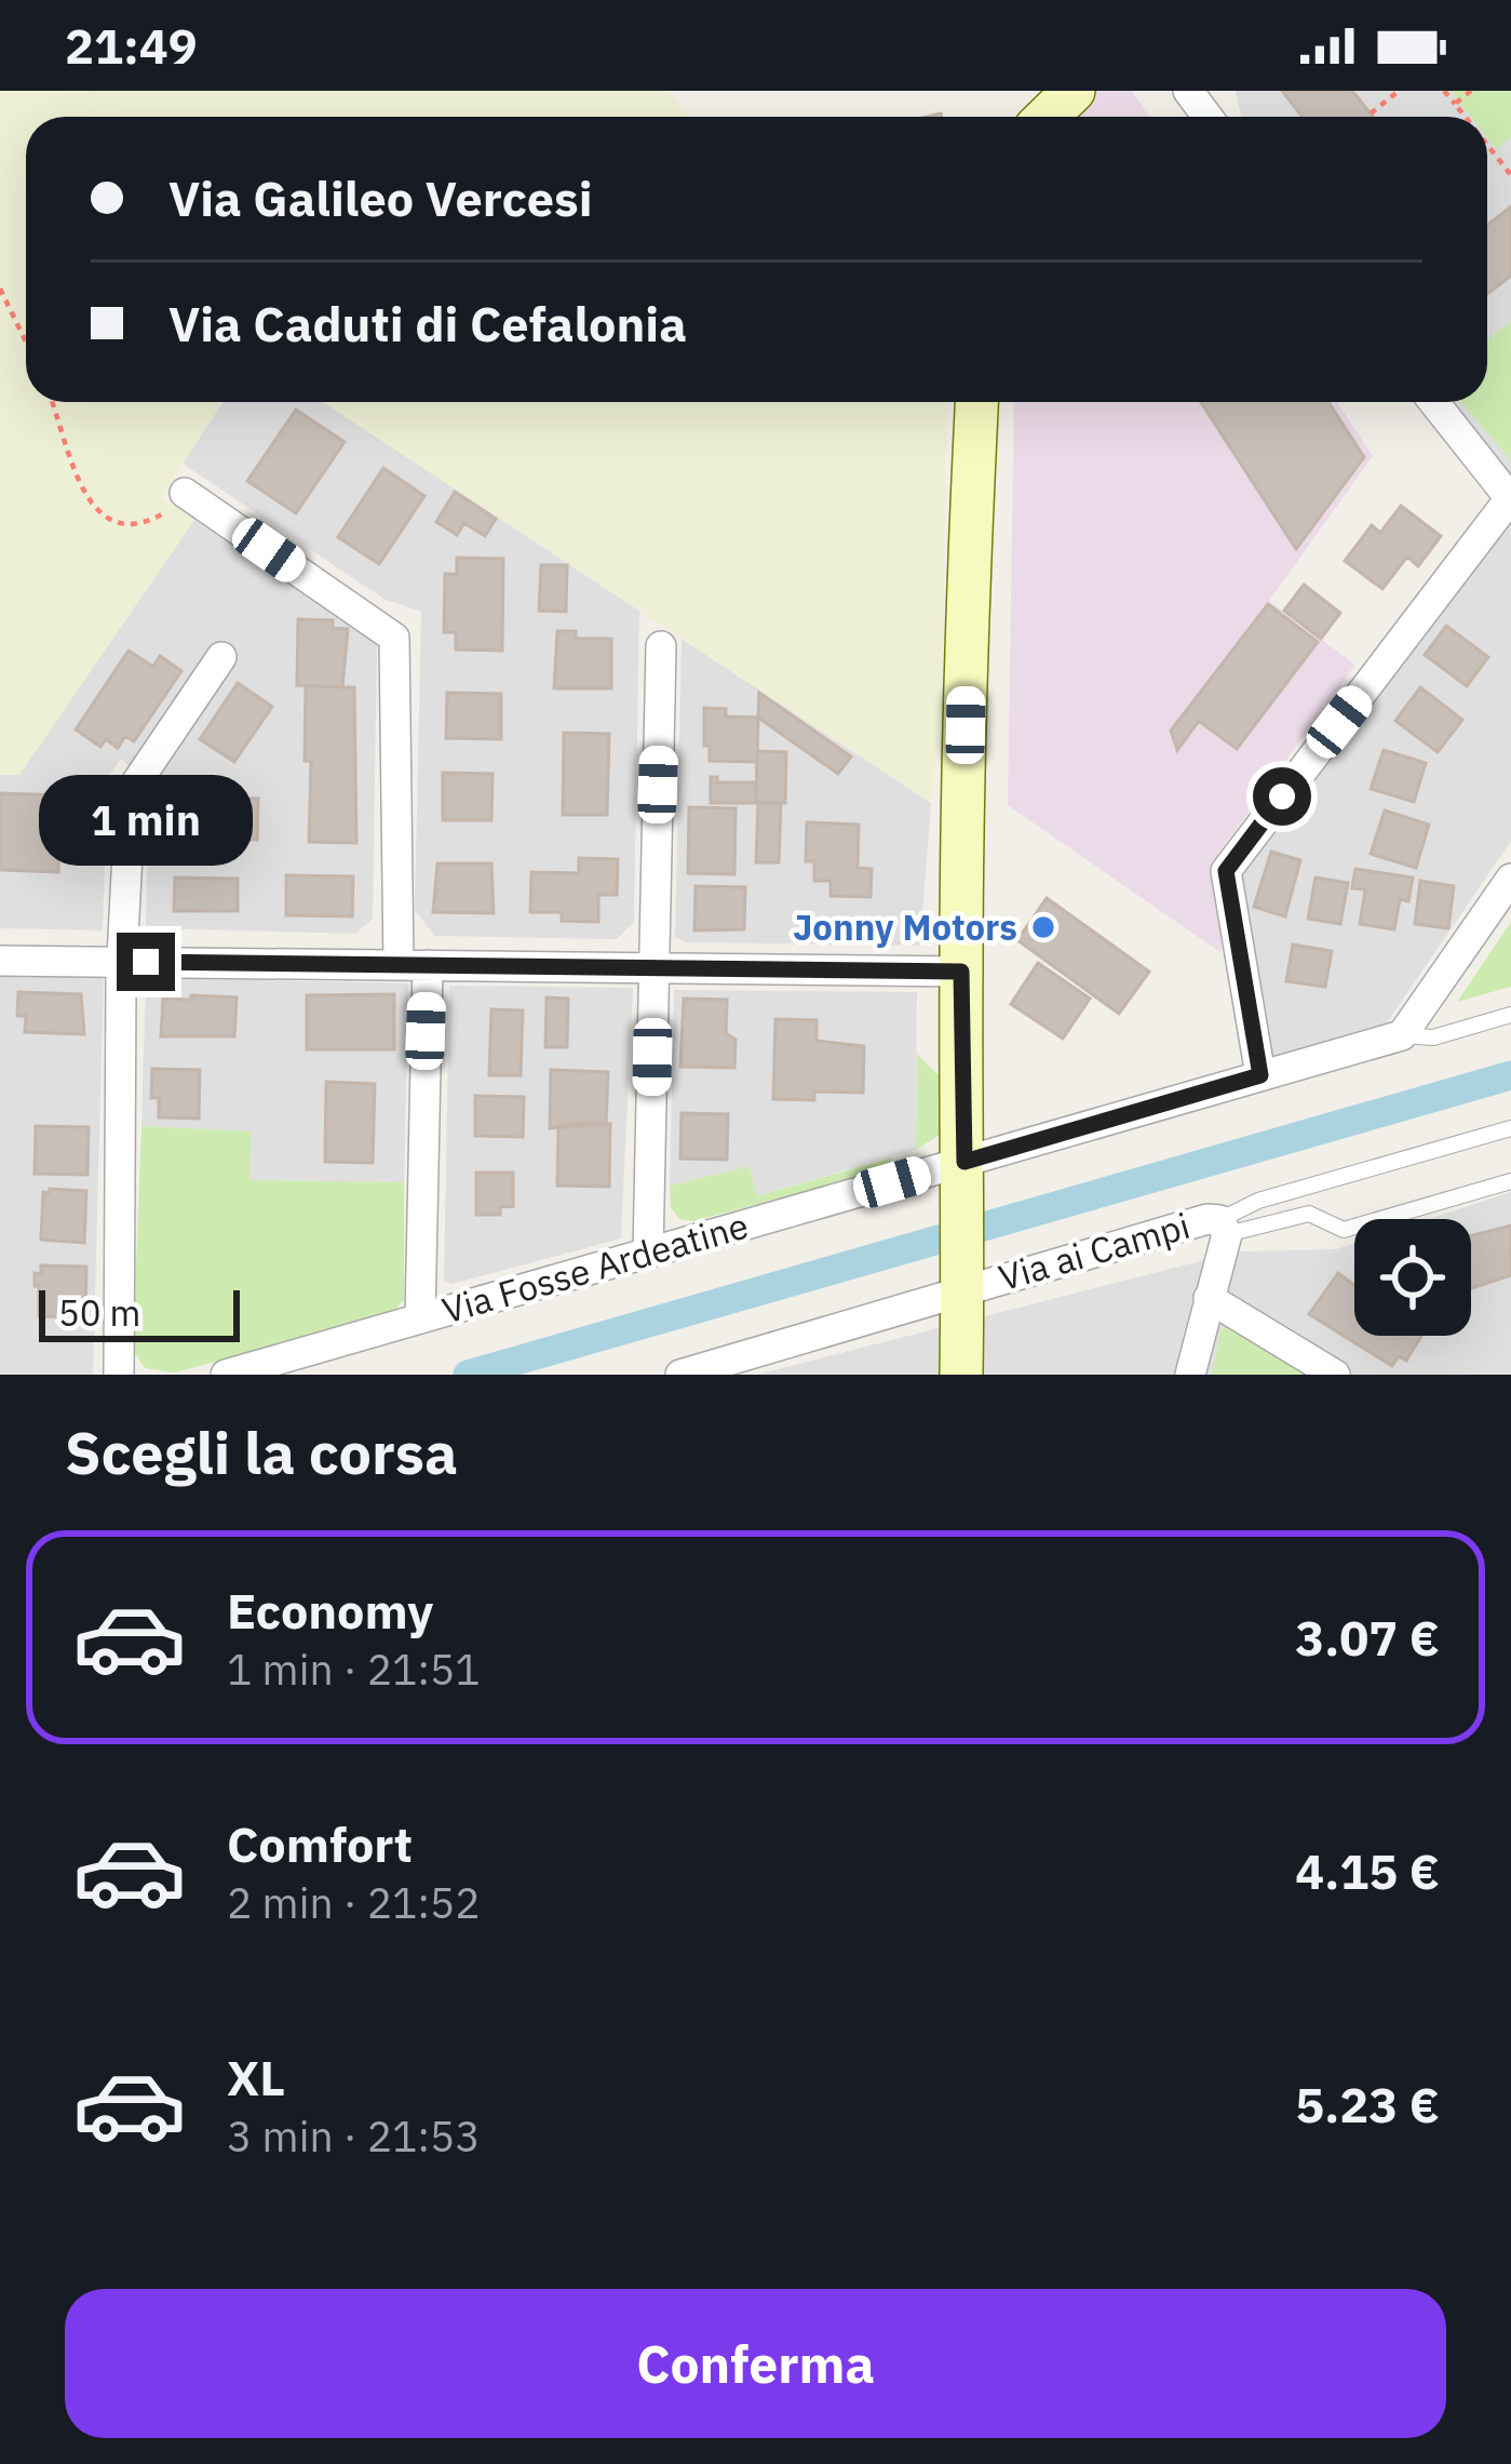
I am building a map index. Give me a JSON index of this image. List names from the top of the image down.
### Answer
{
  "streets": {
    "street": ["Via ai Campi", "Via Fosse Ardeatine"]
  },
  "places": ["Jonny Motors"],
  "scale_bar": "50 m",
  "page": {
    "status": "21:49",
    "banner": ["Via Galileo Vercesi", "Via Caduti di Cefalonia"],
    "bubble": "1 min",
    "scale": "50 m",
    "heading": "Scegli la corsa",
    "list": [
      {
        "name": "Economy",
        "note": "1 min · 21:51",
        "value": "3.07 €"
      },
      {
        "name": "Comfort",
        "note": "2 min · 21:52",
        "value": "4.15 €"
      },
      {
        "name": "XL",
        "note": "3 min · 21:53",
        "value": "5.23 €"
      }
    ],
    "buttons": "Conferma"
  }
}
